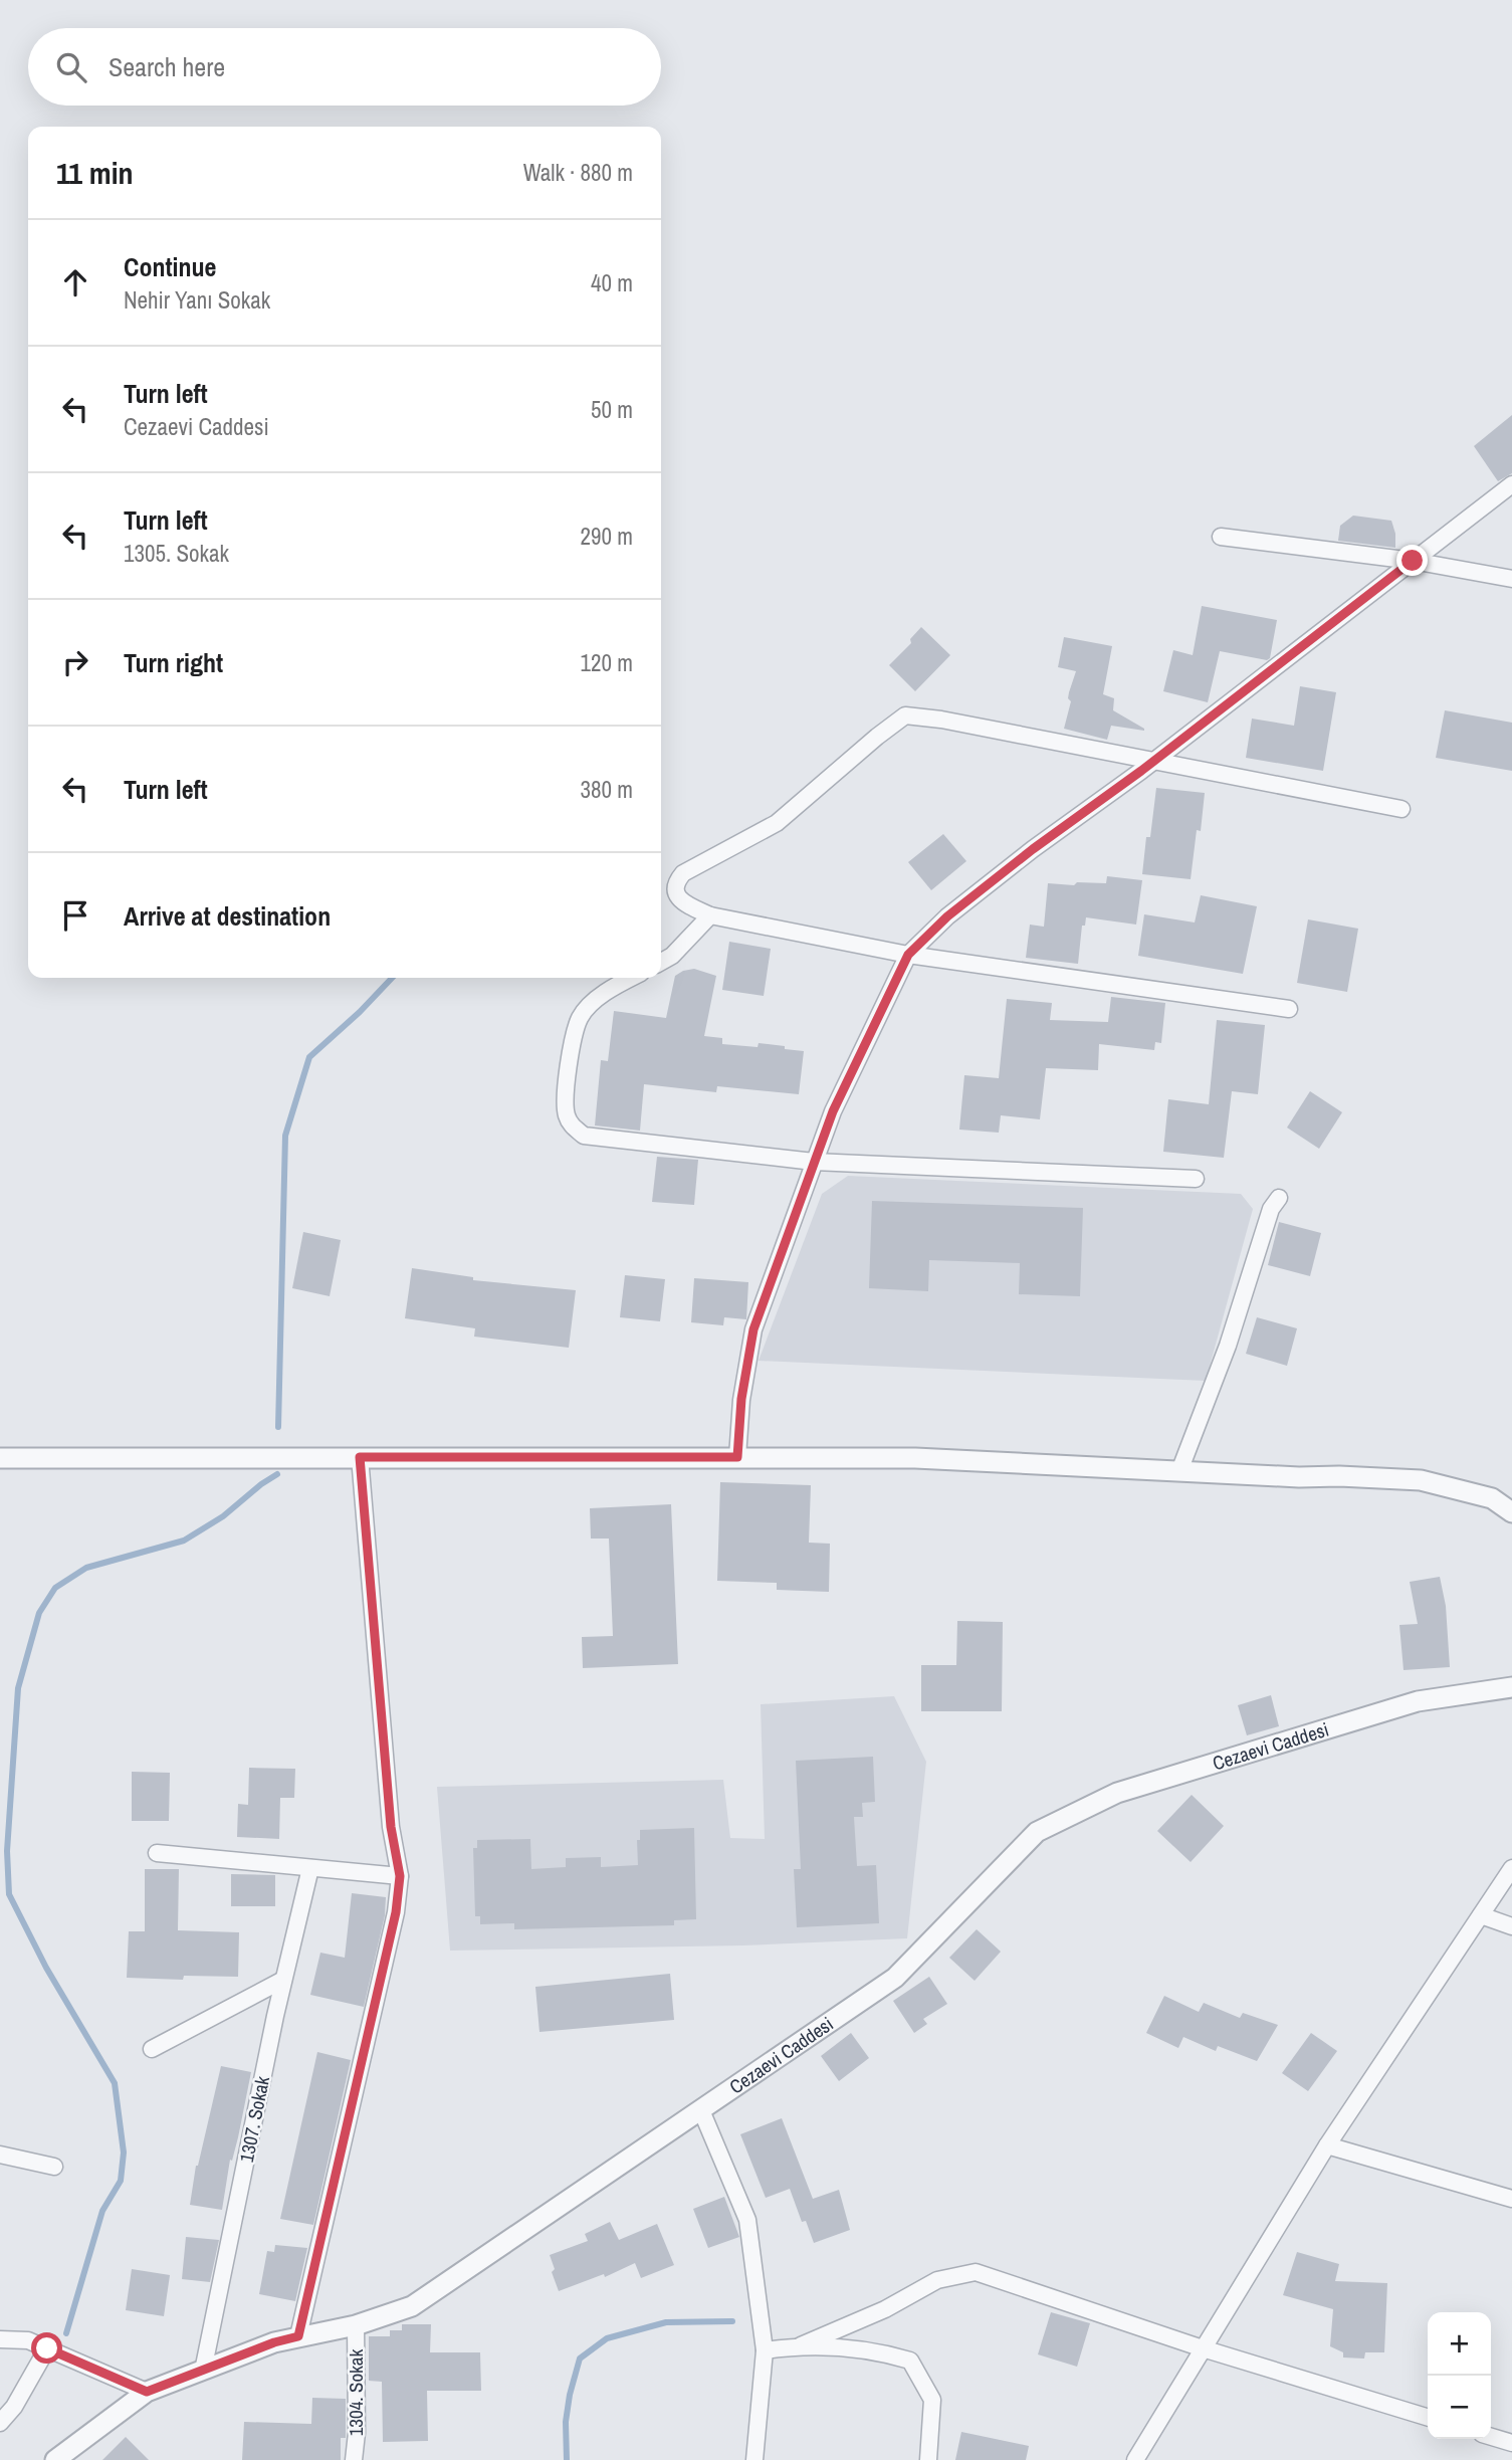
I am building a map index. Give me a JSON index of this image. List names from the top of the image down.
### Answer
{
  "streets": {
    "street": ["Cezaevi Caddesi", "1307. Sokak", "1304. Sokak"]
  },
  "crossings": [
    ["Cezaevi Caddesi", "1307. Sokak"],
    ["Cezaevi Caddesi", "1304. Sokak"]
  ],
  "page": {
    "search": "Search here",
    "heading": ["11 min", "Walk · 880 m"],
    "list": [
      ["Continue", "Nehir Yanı Sokak", "40 m"],
      ["Turn left", "Cezaevi Caddesi", "50 m"],
      ["Turn left", "1305. Sokak", "290 m"],
      ["Turn right", "120 m"],
      ["Turn left", "380 m"],
      "Arrive at destination"
    ],
    "map_buttons": ["+", "−"]
  }
}
